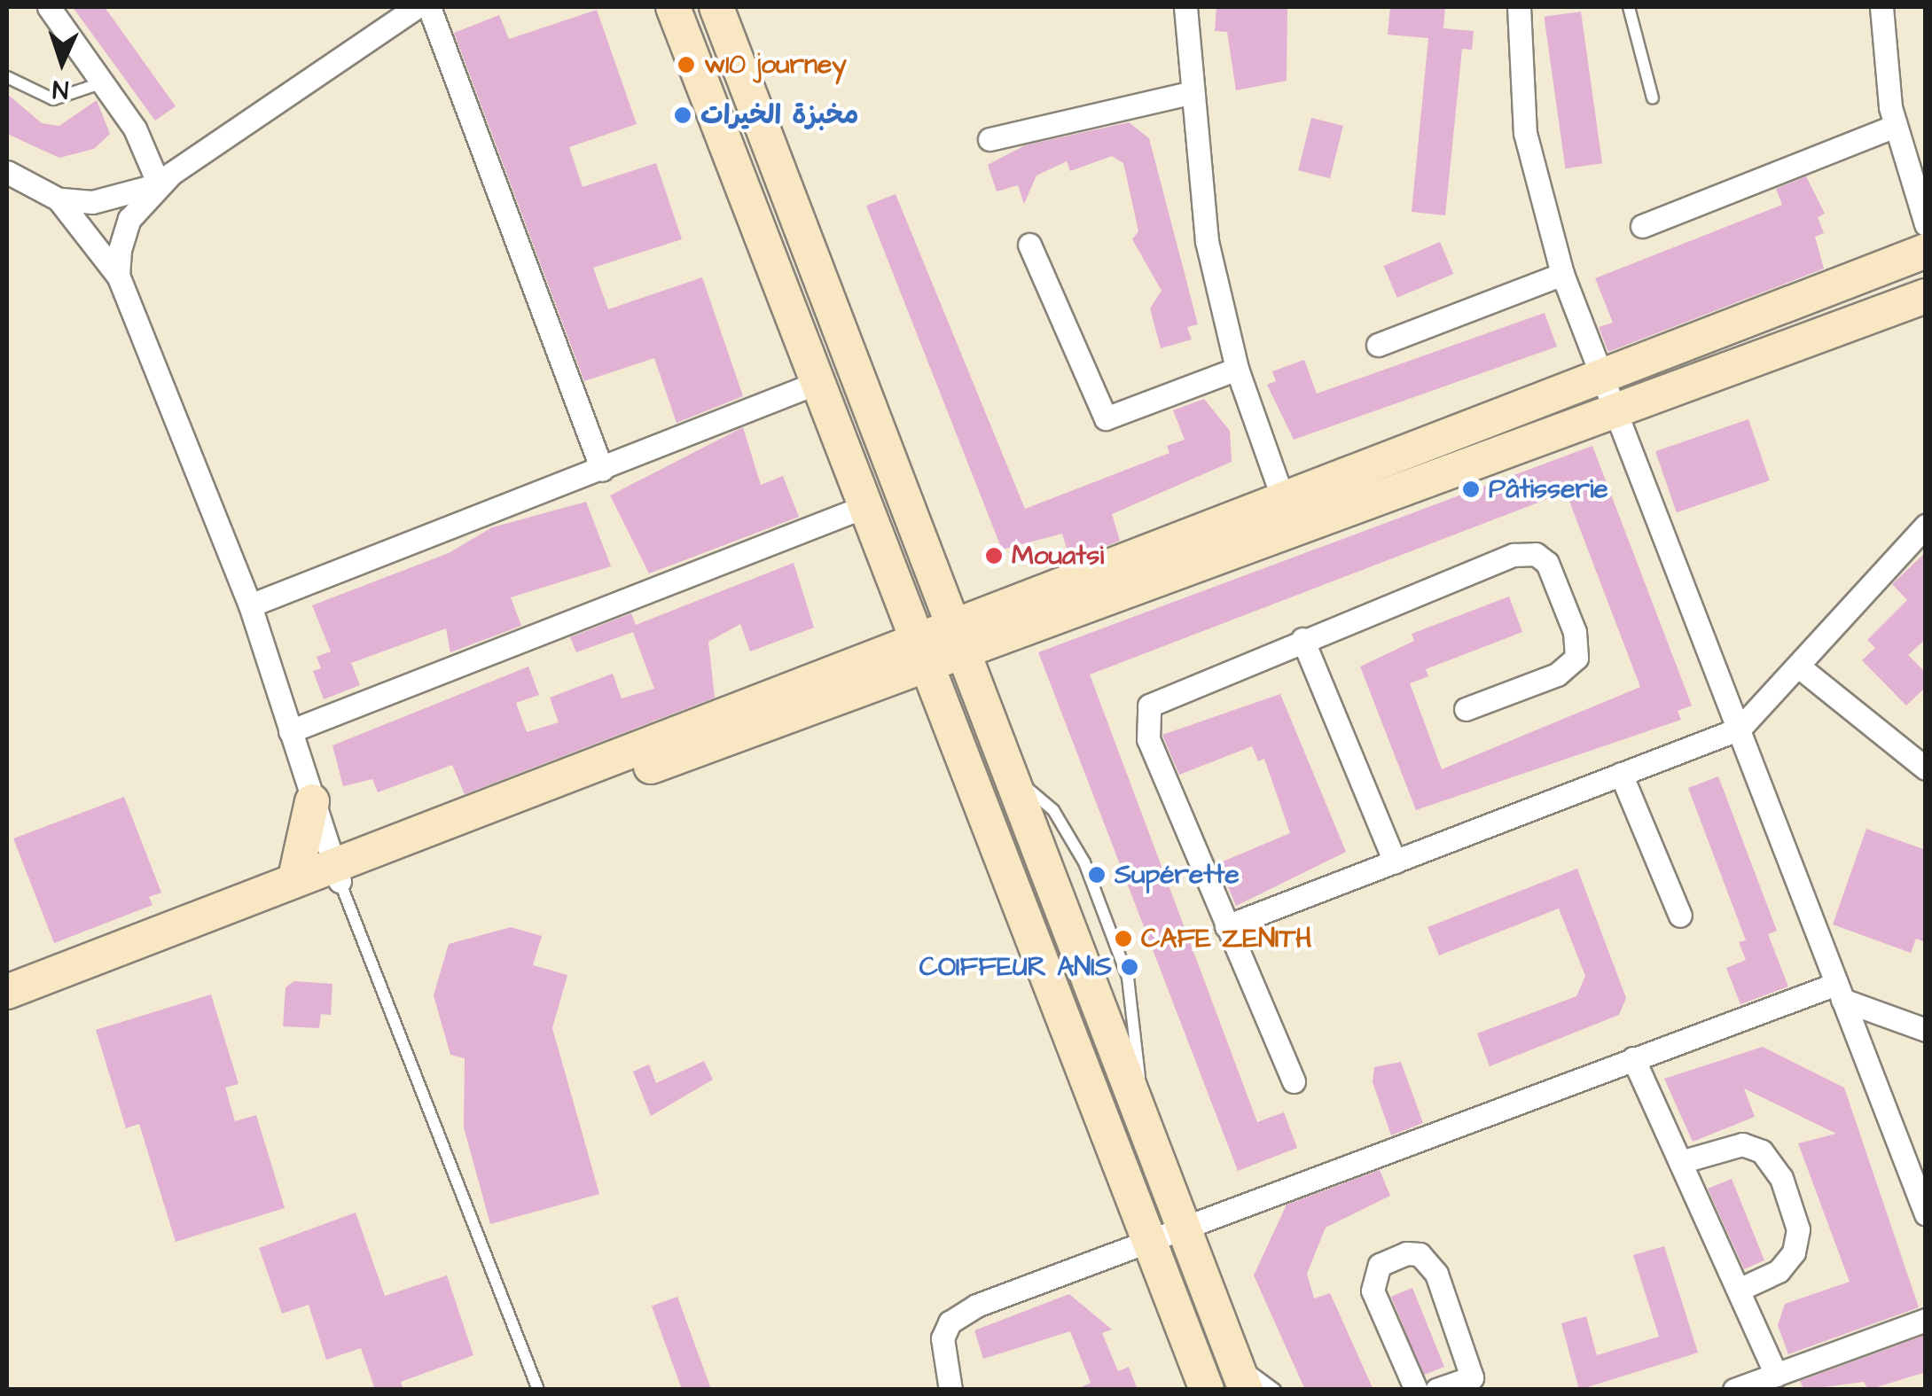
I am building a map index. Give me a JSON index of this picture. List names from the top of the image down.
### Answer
{
  "places": [
    "w10 journey",
    "مخبزة الخيرات",
    "Pâtisserie",
    "Mouatsi",
    "Supérette",
    "CAFE ZENITH",
    "COIFFEUR ANIS"
  ],
  "north": "bottom"
}
